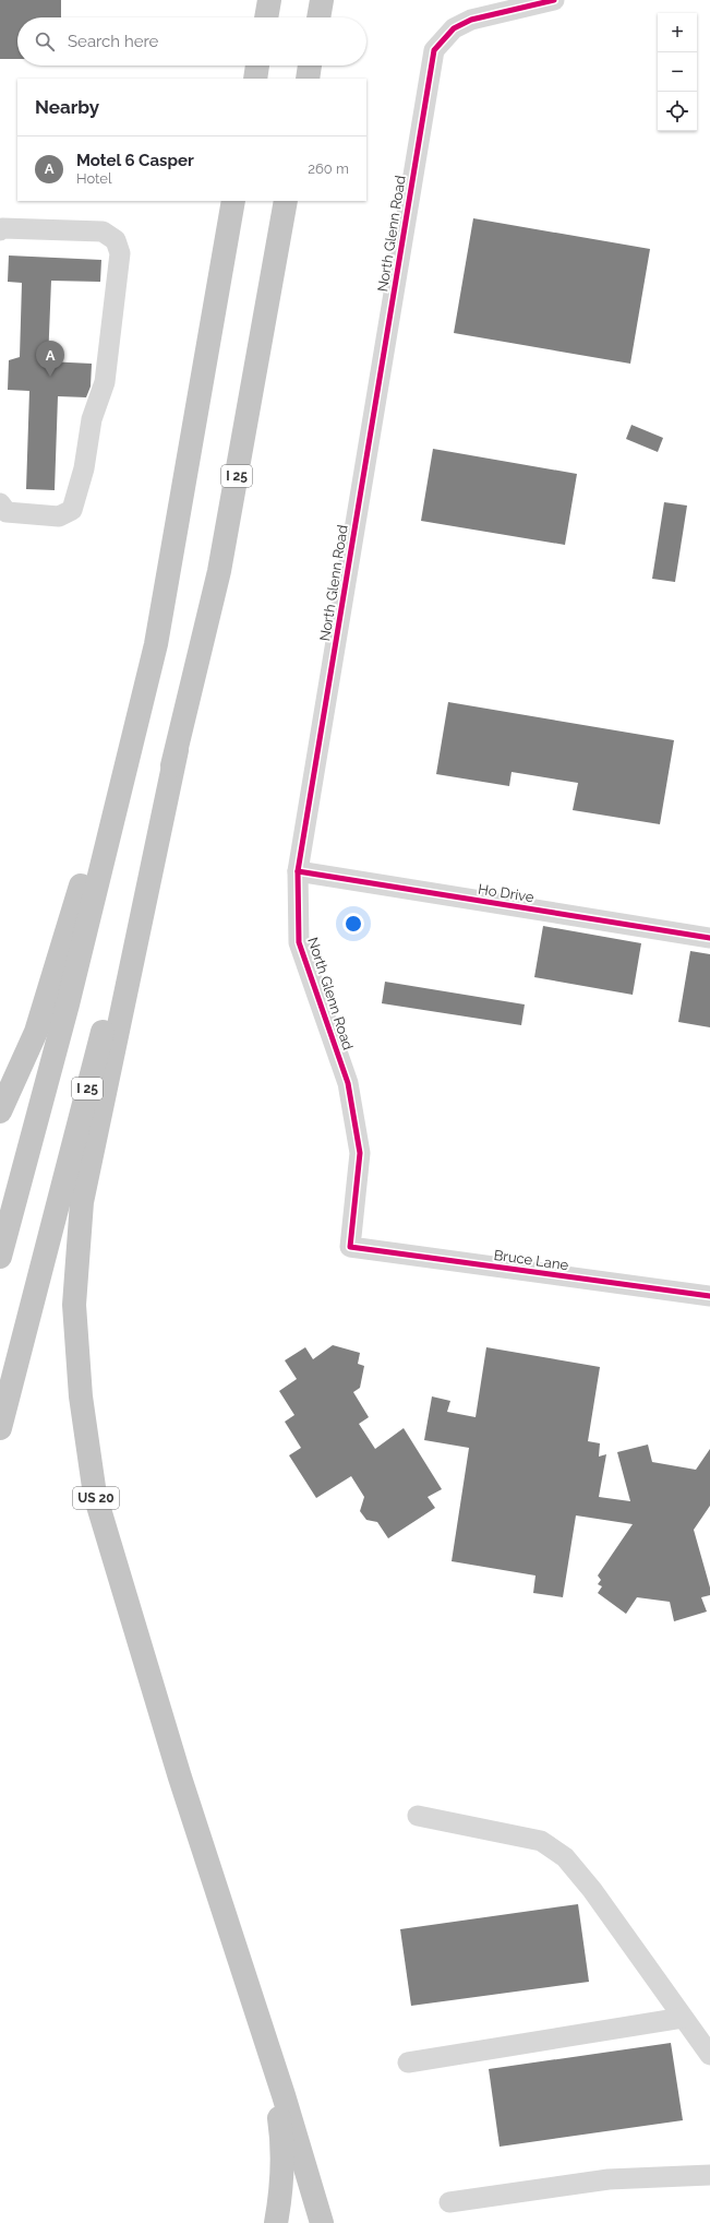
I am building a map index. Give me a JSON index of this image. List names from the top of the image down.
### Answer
{
  "streets": {
    "highway": ["I 25", "US 20"],
    "street": ["North Glenn Road", "Ho Drive", "Bruce Lane"]
  },
  "crossings": [
    ["North Glenn Road", "Ho Drive"],
    ["North Glenn Road", "Bruce Lane"],
    ["I 25", "US 20"]
  ],
  "page": {
    "map_buttons": ["+", "−"],
    "search": "Search here",
    "heading": "Nearby",
    "list": [
      {
        "mark": "A",
        "name": "Motel 6 Casper",
        "note": "Hotel",
        "value": "260 m"
      }
    ],
    "pins": "A"
  }
}
